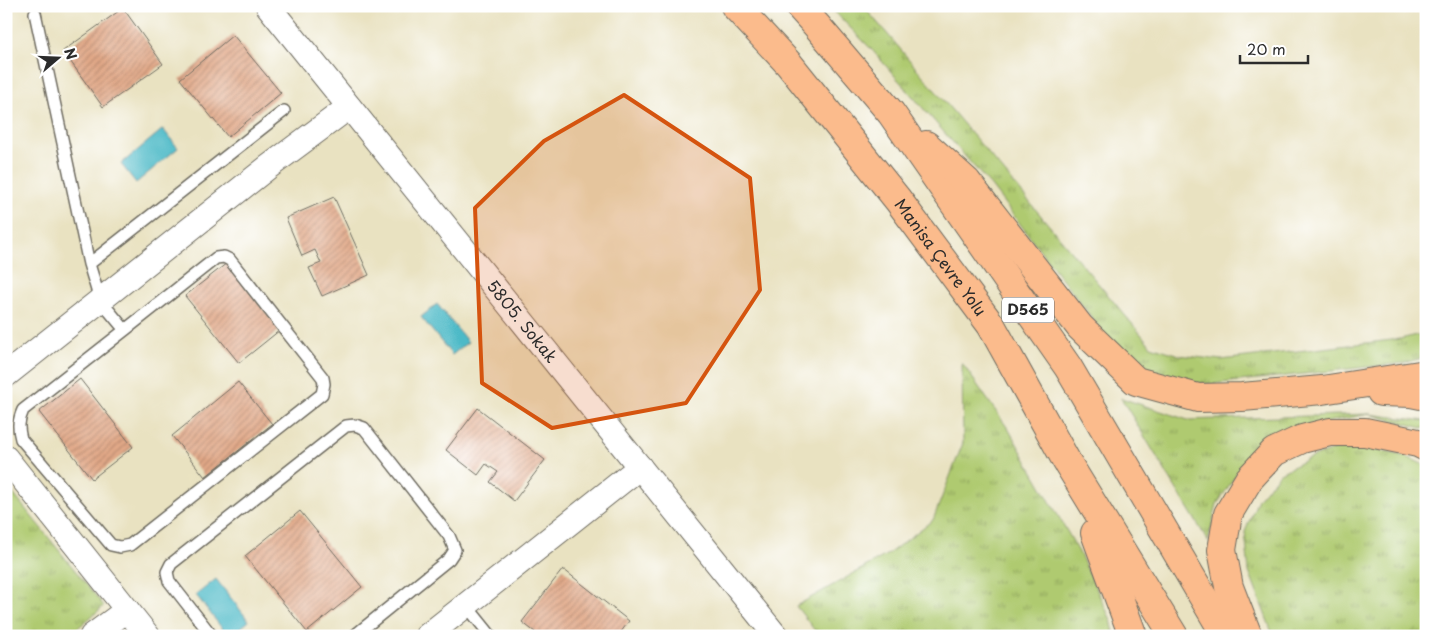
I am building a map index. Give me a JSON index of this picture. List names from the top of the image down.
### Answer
{
  "streets": {
    "highway": ["Manisa Çevre Yolu", "D565"],
    "street": ["5805. Sokak"]
  },
  "scale_bar": "20 m",
  "north": "right"
}
